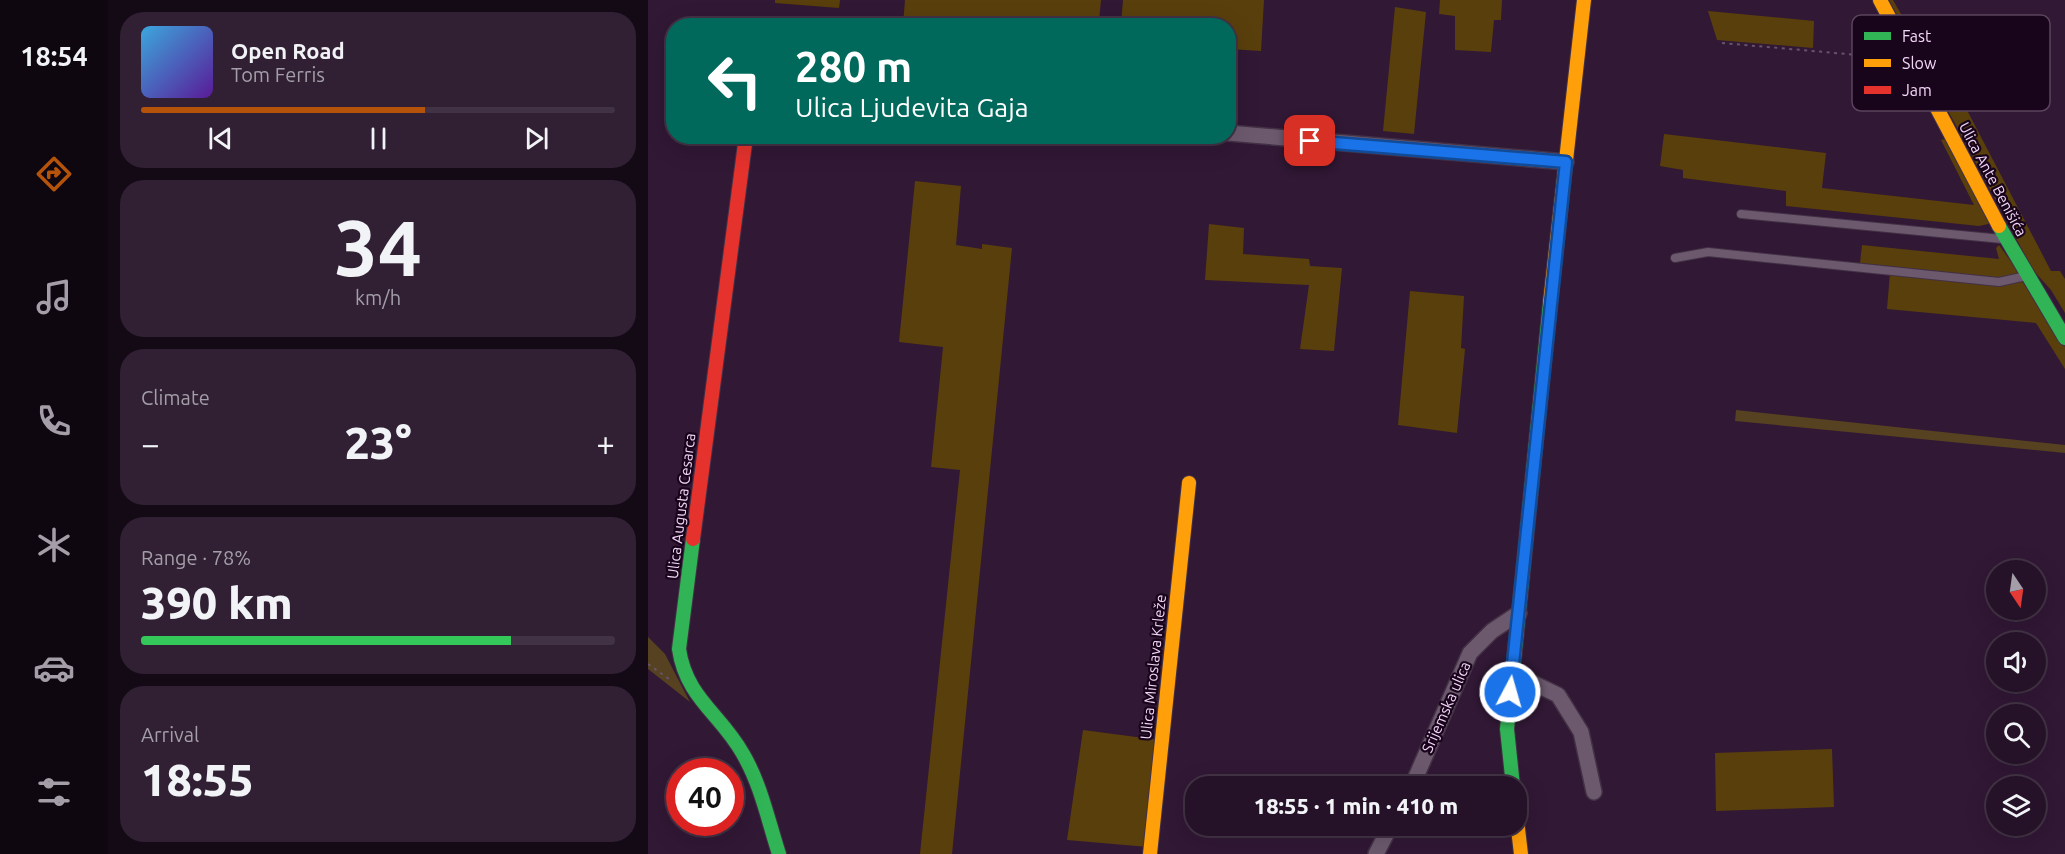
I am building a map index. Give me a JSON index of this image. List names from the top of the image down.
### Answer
{
  "streets": {
    "street": [
      "Ulica Ante Benišića",
      "Ulica Augusta Cesarca",
      "Ulica Miroslava Krleže",
      "Srijemska ulica"
    ]
  },
  "legend": ["Fast", "Slow", "Jam"],
  "north": "bottom",
  "page": {
    "tabs": "18:54",
    "turn": ["280 m", "Ulica Ljudevita Gaja"],
    "song": ["Open Road", "Tom Ferris"],
    "tile": [
      ["34", "km/h"],
      "Climate",
      ["Range · 78%", "390 km"],
      ["Arrival", "18:55"]
    ],
    "heat": ["−", "23°", "+"],
    "limit": "40",
    "trip": "18:55 · 1 min · 410 m"
  }
}
